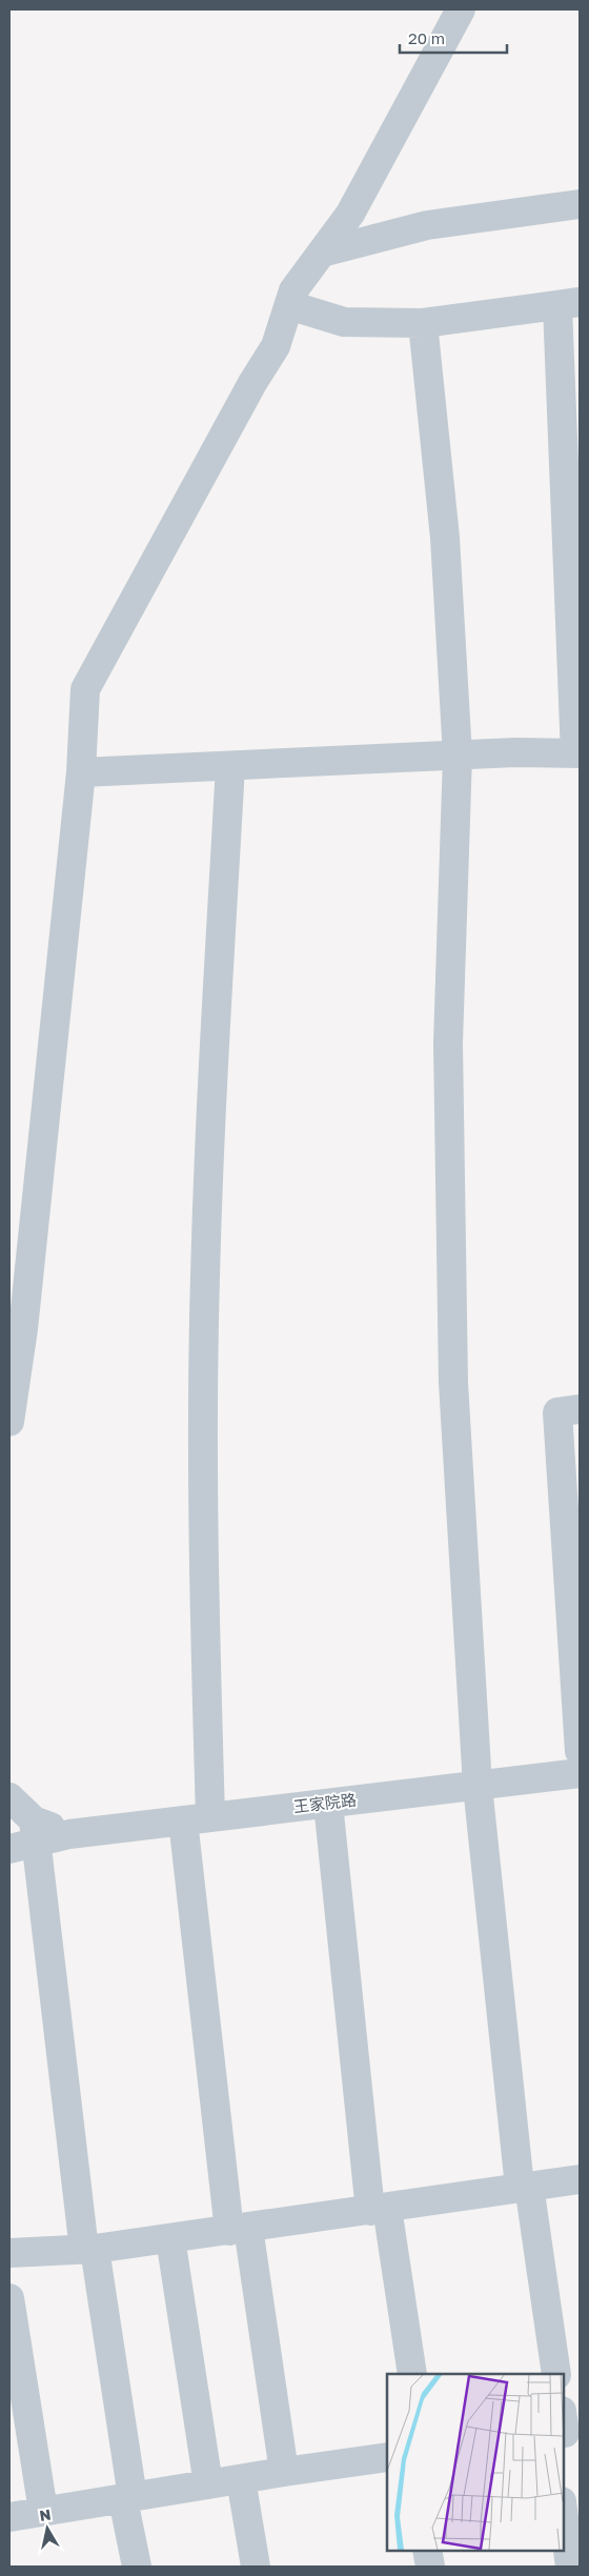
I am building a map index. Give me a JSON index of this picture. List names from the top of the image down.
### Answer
{
  "streets": {
    "street": ["王家院路"]
  },
  "scale_bar": "20 m",
  "north": "top"
}
